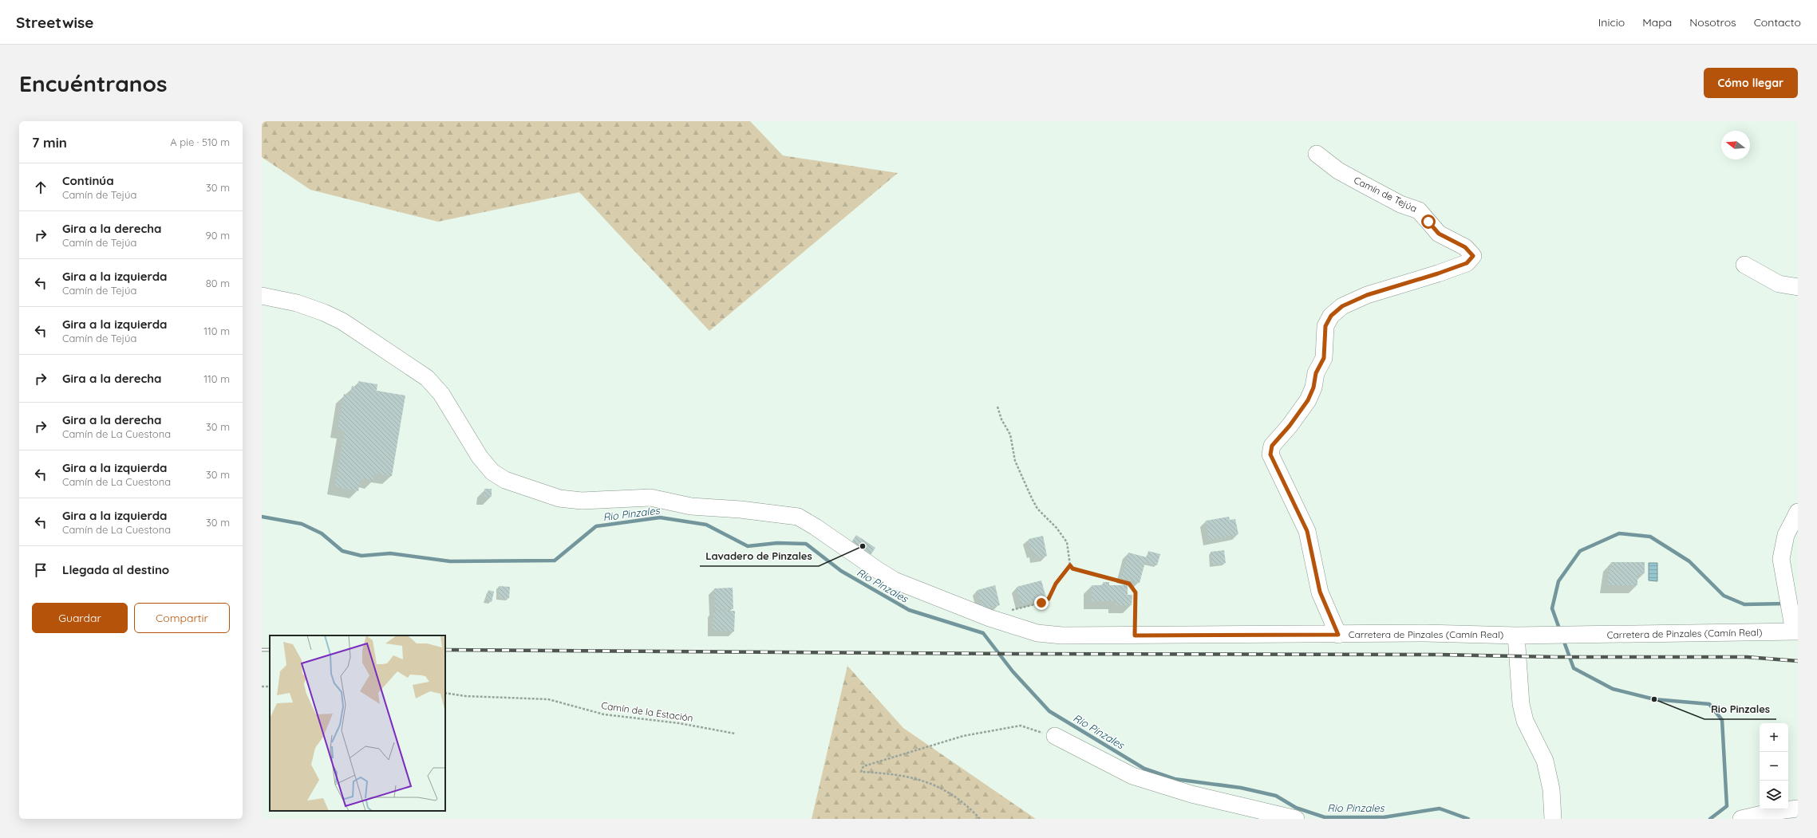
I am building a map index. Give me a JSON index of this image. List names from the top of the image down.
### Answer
{
  "streets": {
    "street": ["Camín de Tejúa", "Carretera de Pinzales (Camín Real)"],
    "path": ["Camín de la Estación"]
  },
  "crossings": [
    ["Camín de Tejúa", "Carretera de Pinzales (Camín Real)"]
  ],
  "water": ["Rio Pinzales"],
  "places": ["Lavadero de Pinzales", "Rio Pinzales"],
  "north": "left",
  "page": {
    "header": "Streetwise",
    "nav": [
      "Inicio",
      "Mapa",
      "Nosotros",
      "Contacto"
    ],
    "buttons": [
      "Cómo llegar",
      ["Guardar", "Compartir"]
    ],
    "title": "Encuéntranos",
    "heading": ["7 min", "A pie · 510 m"],
    "list": [
      ["Continúa", "Camín de Tejúa", "30 m"],
      ["Gira a la derecha", "Camín de Tejúa", "90 m"],
      ["Gira a la izquierda", "Camín de Tejúa", "80 m"],
      ["Gira a la izquierda", "Camín de Tejúa", "110 m"],
      ["Gira a la derecha", "110 m"],
      ["Gira a la derecha", "Camín de La Cuestona", "30 m"],
      ["Gira a la izquierda", "Camín de La Cuestona", "30 m"],
      ["Gira a la izquierda", "Camín de La Cuestona", "30 m"],
      "Llegada al destino"
    ],
    "map_buttons": ["+", "−"]
  }
}
